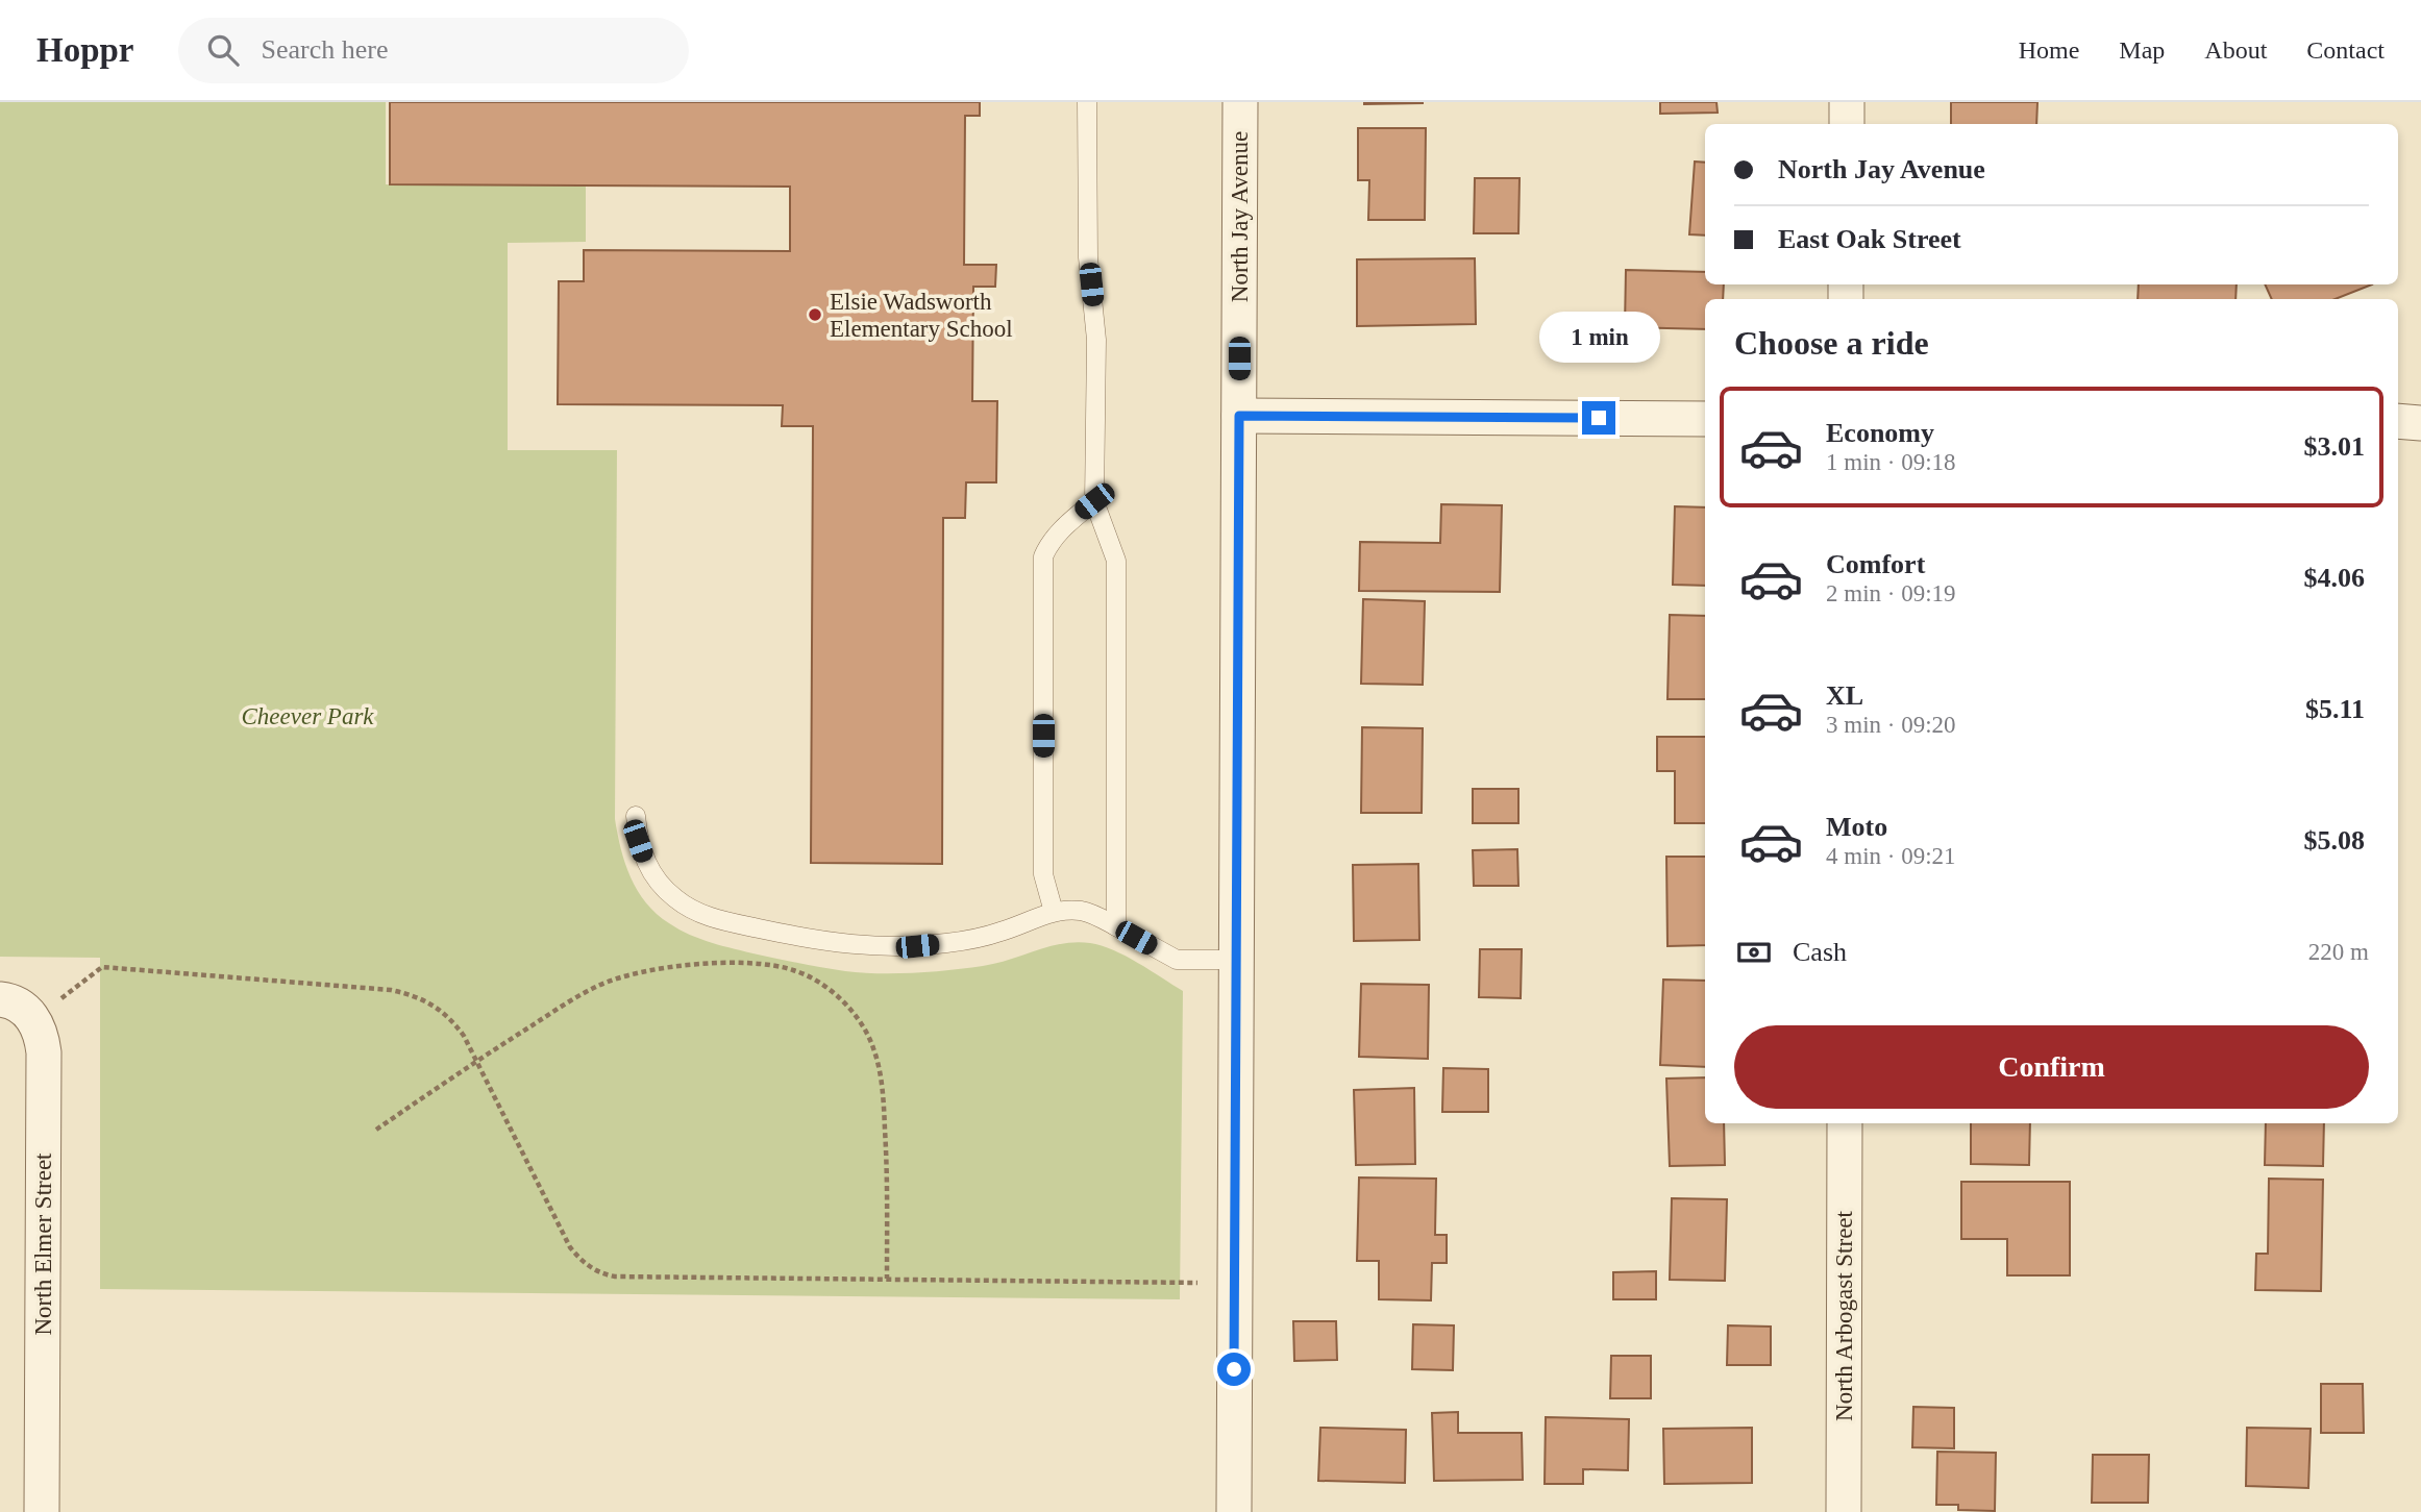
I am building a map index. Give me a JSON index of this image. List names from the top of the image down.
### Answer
{
  "streets": {
    "street": ["North Jay Avenue", "North Elmer Street", "North Arbogast Street"]
  },
  "parks": ["Cheever Park"],
  "places": ["Elsie Wadsworth Elementary School"],
  "page": {
    "header": "Hoppr",
    "search": "Search here",
    "nav": [
      "Home",
      "Map",
      "About",
      "Contact"
    ],
    "banner": ["North Jay Avenue", "East Oak Street"],
    "heading": "Choose a ride",
    "bubble": "1 min",
    "list": [
      {
        "name": "Economy",
        "note": "1 min · 09:18",
        "value": "$3.01"
      },
      {
        "name": "Comfort",
        "note": "2 min · 09:19",
        "value": "$4.06"
      },
      {
        "name": "XL",
        "note": "3 min · 09:20",
        "value": "$5.11"
      },
      {
        "name": "Moto",
        "note": "4 min · 09:21",
        "value": "$5.08"
      }
    ],
    "pay": ["Cash", "220 m"],
    "buttons": "Confirm"
  }
}
